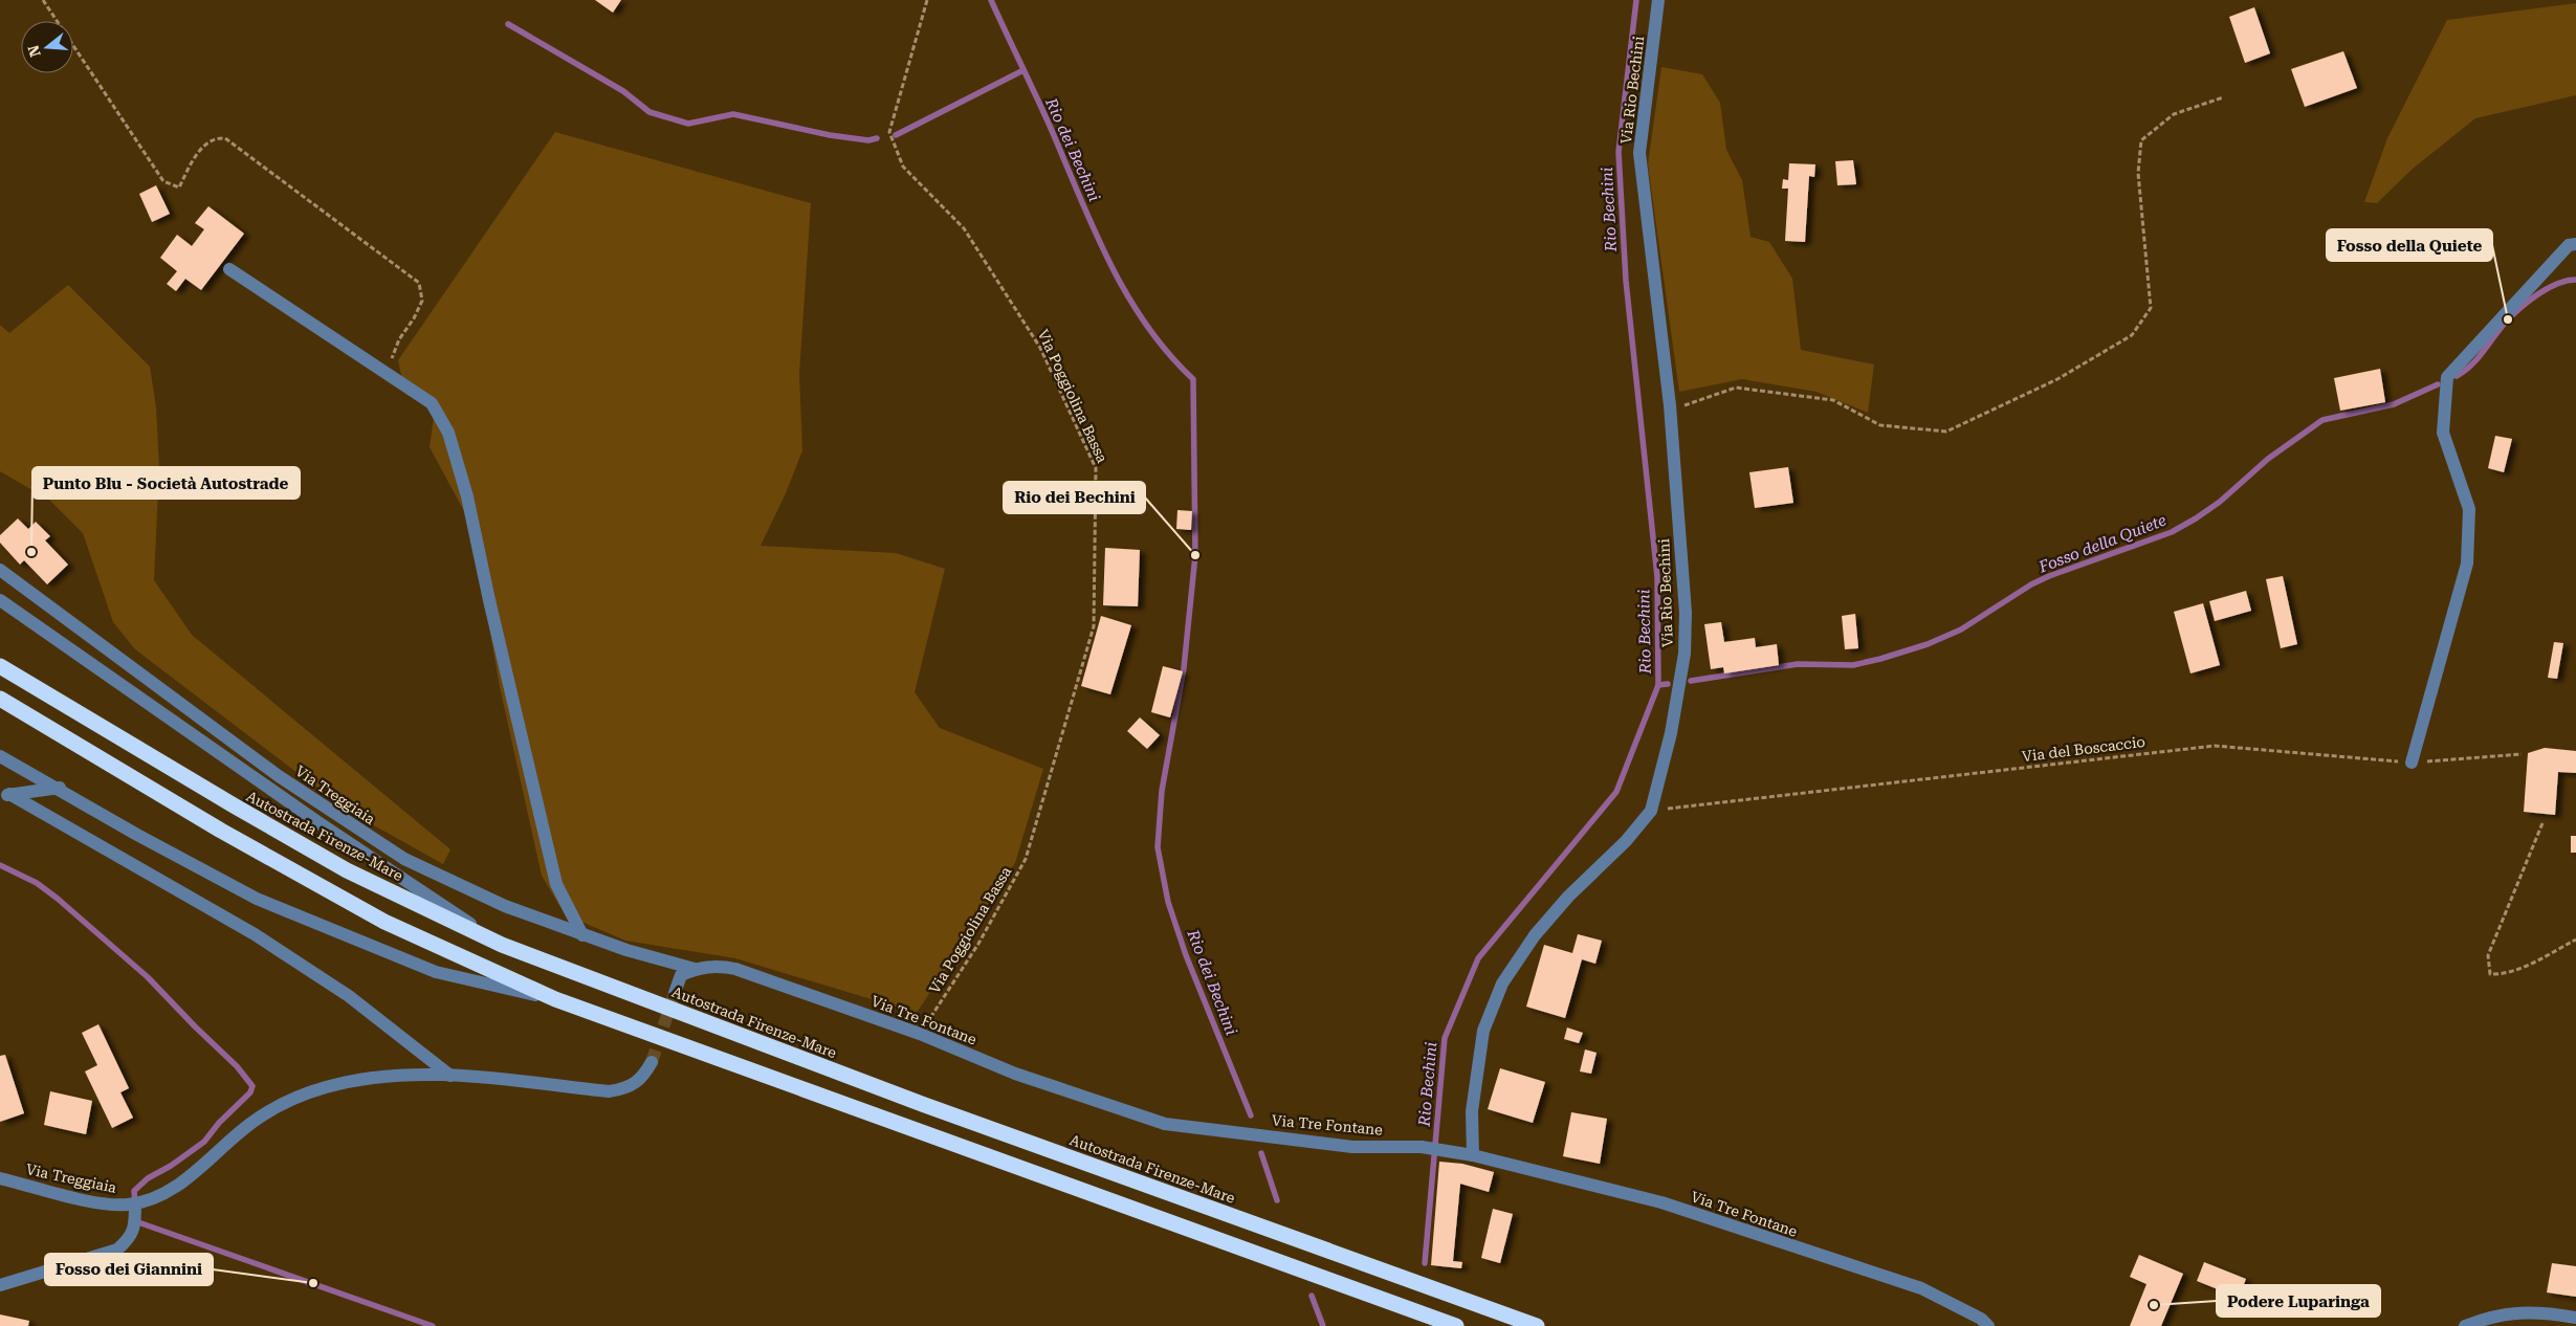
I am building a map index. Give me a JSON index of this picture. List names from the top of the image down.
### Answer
{
  "streets": {
    "highway": ["Autostrada Firenze-Mare"],
    "street": ["Via Rio Bechini", "Via Treggiaia", "Via Tre Fontane"],
    "path": ["Via Poggiolina Bassa", "Via del Boscaccio"]
  },
  "crossings": [
    ["Via Rio Bechini", "Via del Boscaccio"],
    ["Via Rio Bechini", "Via Tre Fontane"],
    ["Via Poggiolina Bassa", "Via Tre Fontane"],
    ["Via Treggiaia", "Via Tre Fontane"]
  ],
  "water": ["Rio dei Bechini", "Rio Bechini", "Fosso della Quiete"],
  "places": [
    "Fosso della Quiete",
    "Punto Blu - Società Autostrade",
    "Rio dei Bechini",
    "Fosso dei Giannini",
    "Podere Luparinga"
  ],
  "north": "left"
}
